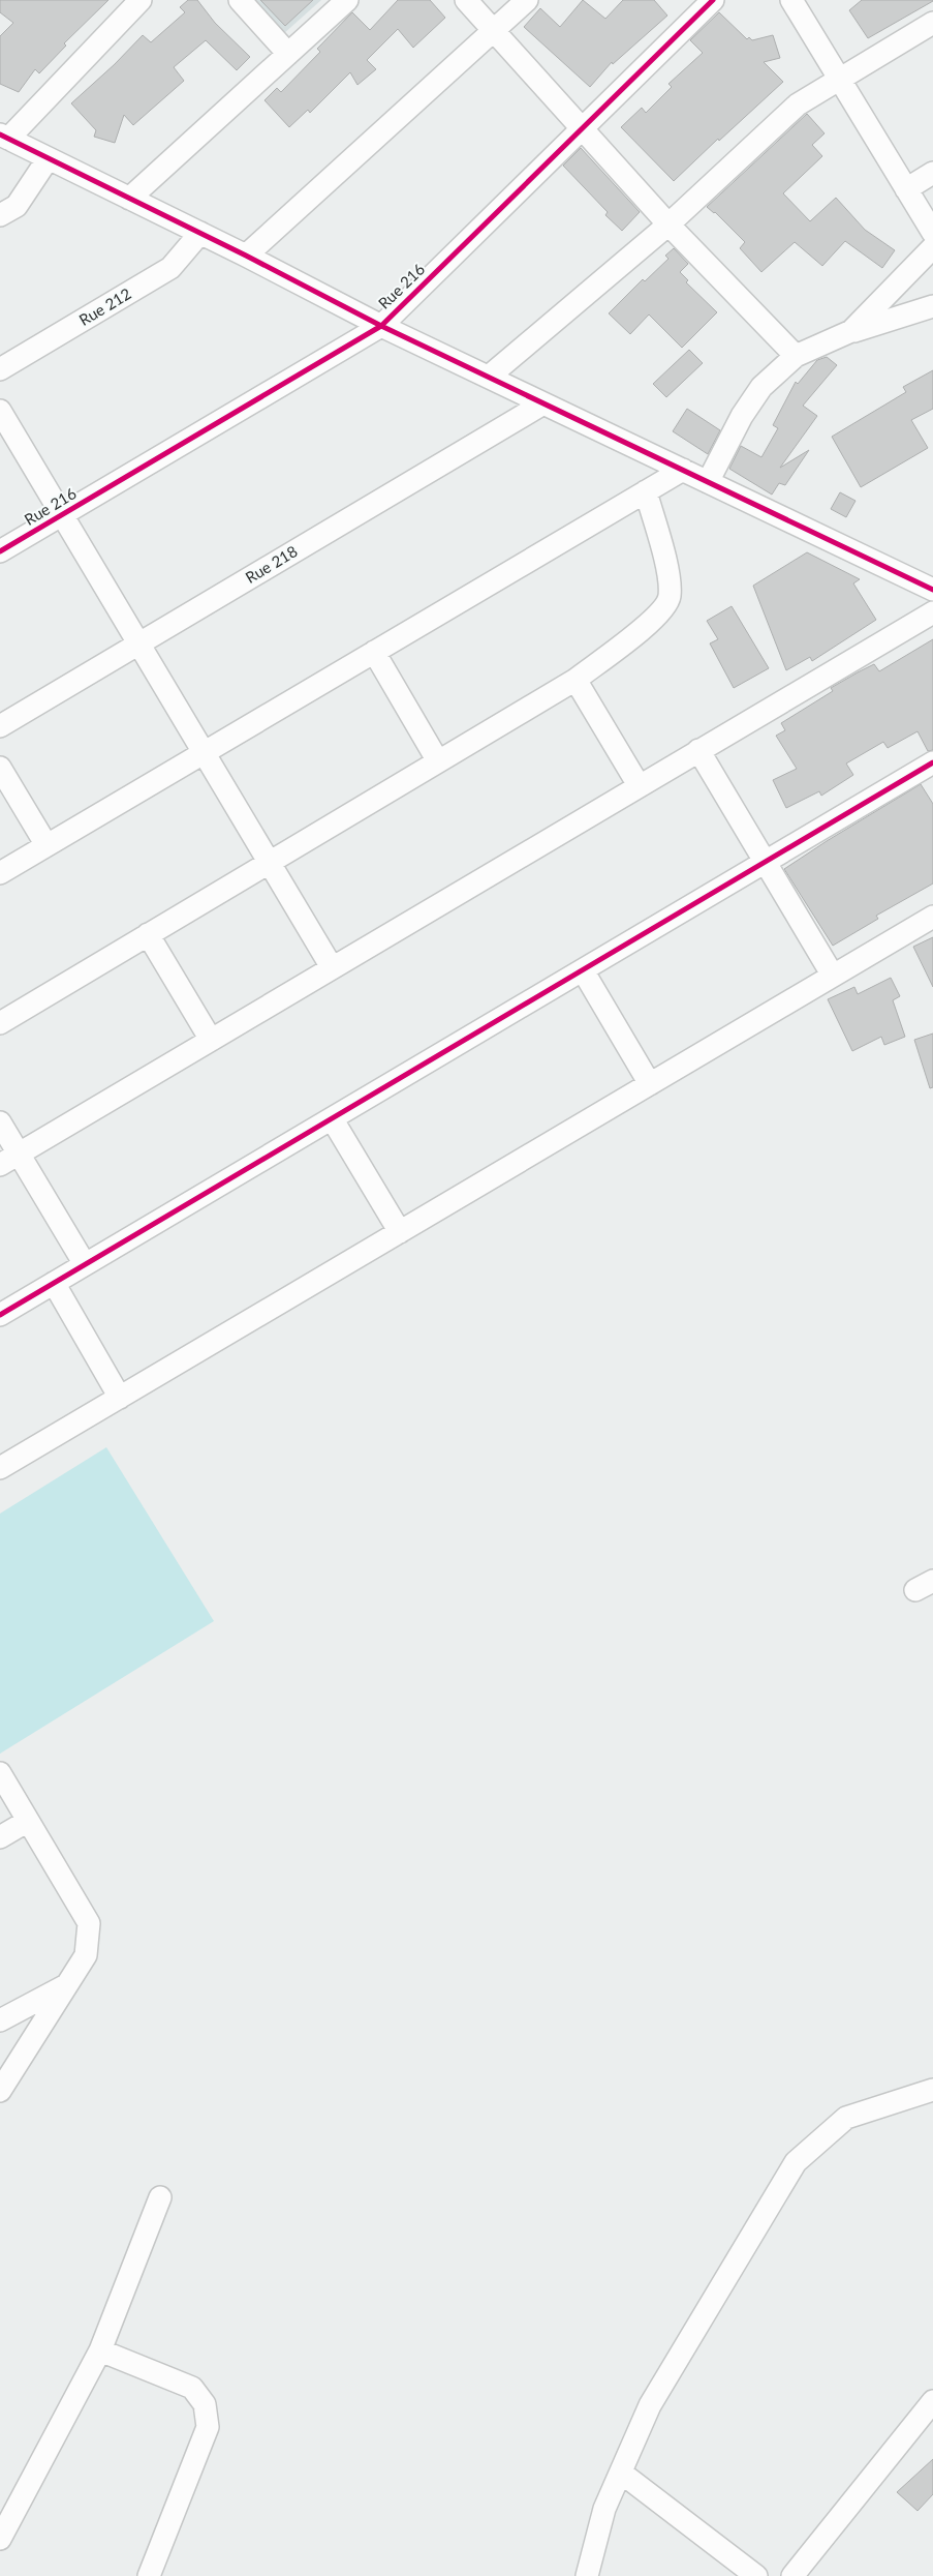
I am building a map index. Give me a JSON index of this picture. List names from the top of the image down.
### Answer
{
  "streets": {
    "street": ["Rue 216", "Rue 212", "Rue 218"]
  }
}
